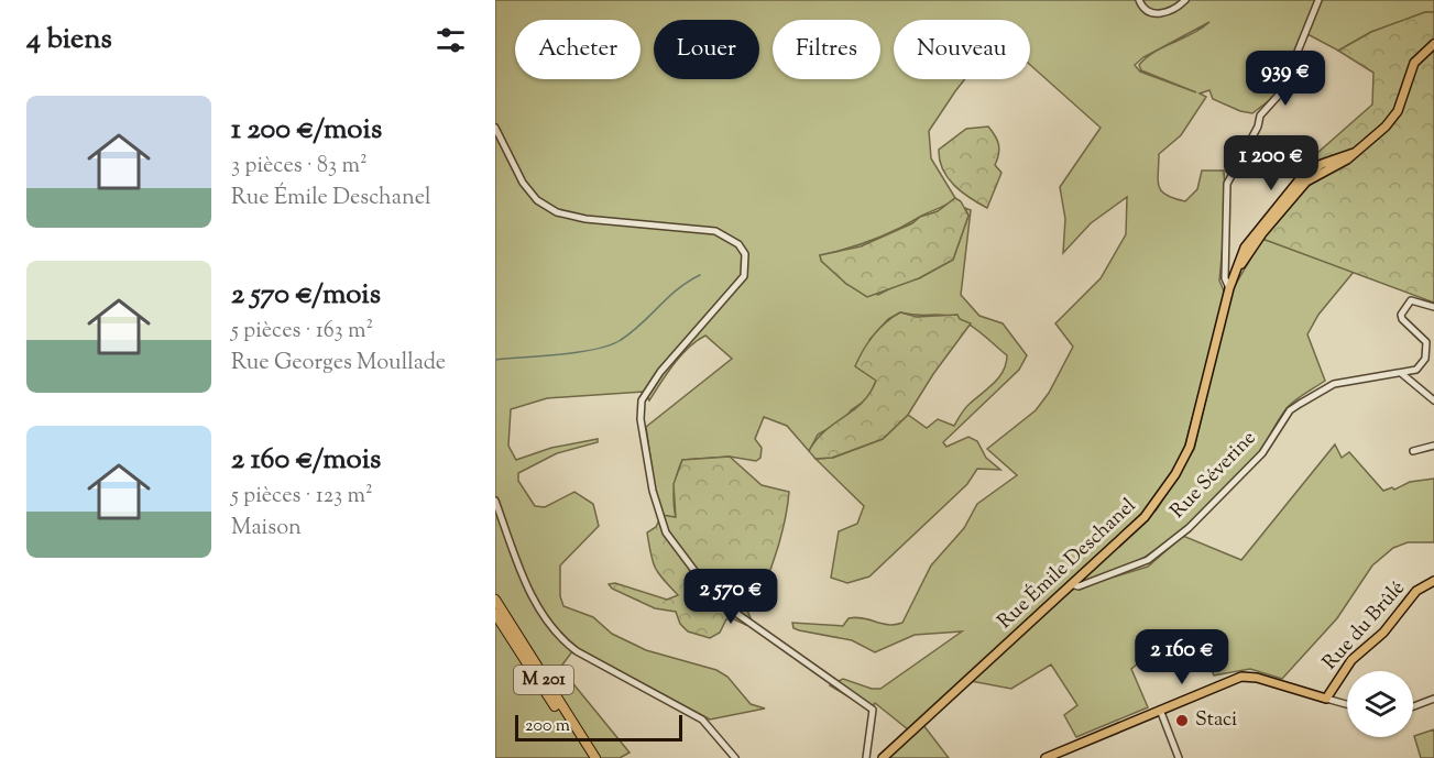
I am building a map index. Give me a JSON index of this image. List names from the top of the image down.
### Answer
{
  "streets": {
    "highway": ["M 201"],
    "main road": ["Rue Émile Deschanel", "Rue du Brûlé"],
    "street": ["Rue Séverine"]
  },
  "crossings": [
    ["Rue Séverine", "Rue Émile Deschanel"]
  ],
  "places": ["Staci"],
  "scale_bar": "200 m",
  "page": {
    "heading": "4 biens",
    "chip": [
      "Acheter",
      "Louer",
      "Filtres",
      "Nouveau"
    ],
    "price": [
      "939 €",
      "1 200 €",
      "2 570 €",
      "2 160 €"
    ],
    "list": [
      {
        "name": "1 200 €/mois",
        "note": "3 pièces · 83 m² · Rue Émile Deschanel"
      },
      {
        "name": "2 570 €/mois",
        "note": "5 pièces · 163 m² · Rue Georges Moullade"
      },
      {
        "name": "2 160 €/mois",
        "note": "5 pièces · 123 m² · Maison"
      }
    ],
    "scale": "200 m"
  }
}
